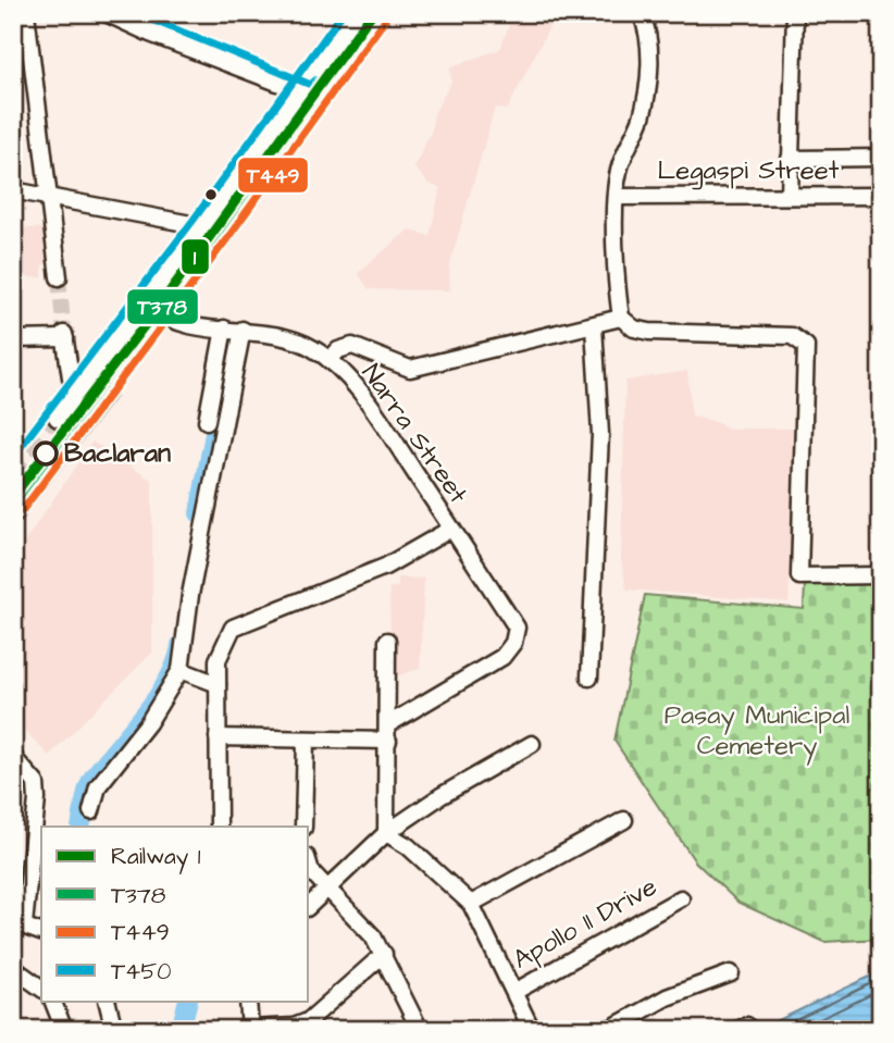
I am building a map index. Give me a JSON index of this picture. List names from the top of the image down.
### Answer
{
  "streets": {
    "street": ["Legaspi Street", "Narra Street", "Apollo 11 Drive"]
  },
  "parks": ["Pasay Municipal Cemetery"],
  "places": ["Baclaran"],
  "lines": [
    "rail line 1",
    "transit line T378",
    "transit line T450",
    "transit line T449"
  ],
  "legend": [
    "Railway 1",
    "T378",
    "T449",
    "T450"
  ]
}
